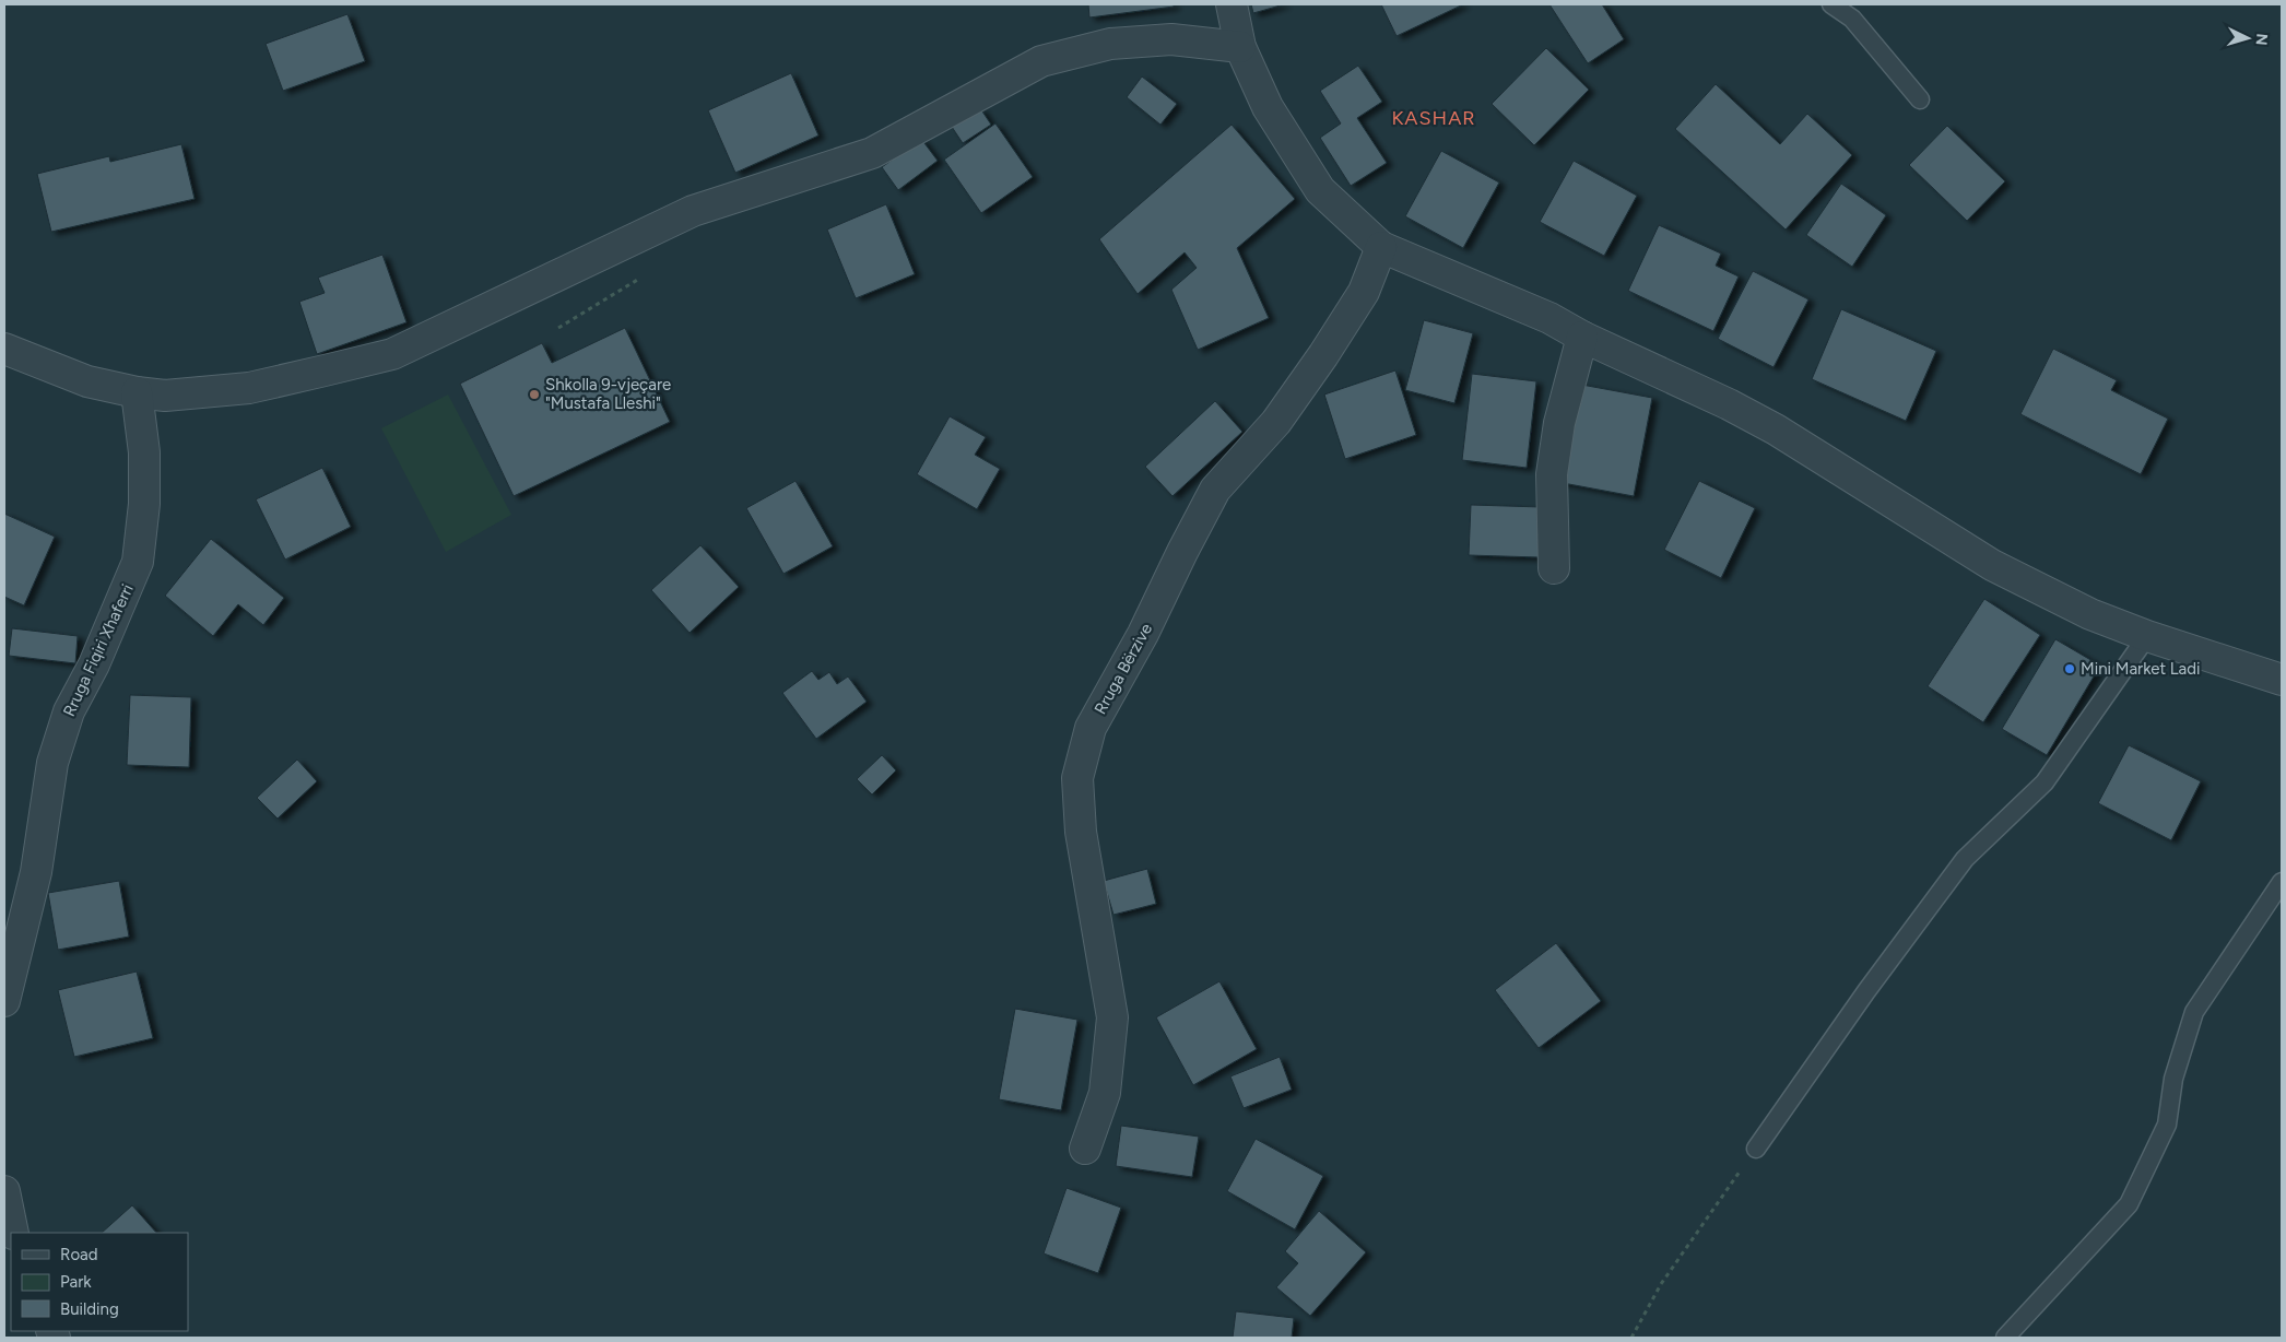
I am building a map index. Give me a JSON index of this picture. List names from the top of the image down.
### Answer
{
  "streets": {
    "street": ["Rruga Fiqiri Xhaferri", "Rruga Bërzive"]
  },
  "districts": ["KASHAR"],
  "places": ["Shkolla 9-vjeçare \"Mustafa Lleshi\"", "Mini Market Ladi"],
  "legend": ["Road", "Park", "Building"],
  "north": "right"
}
